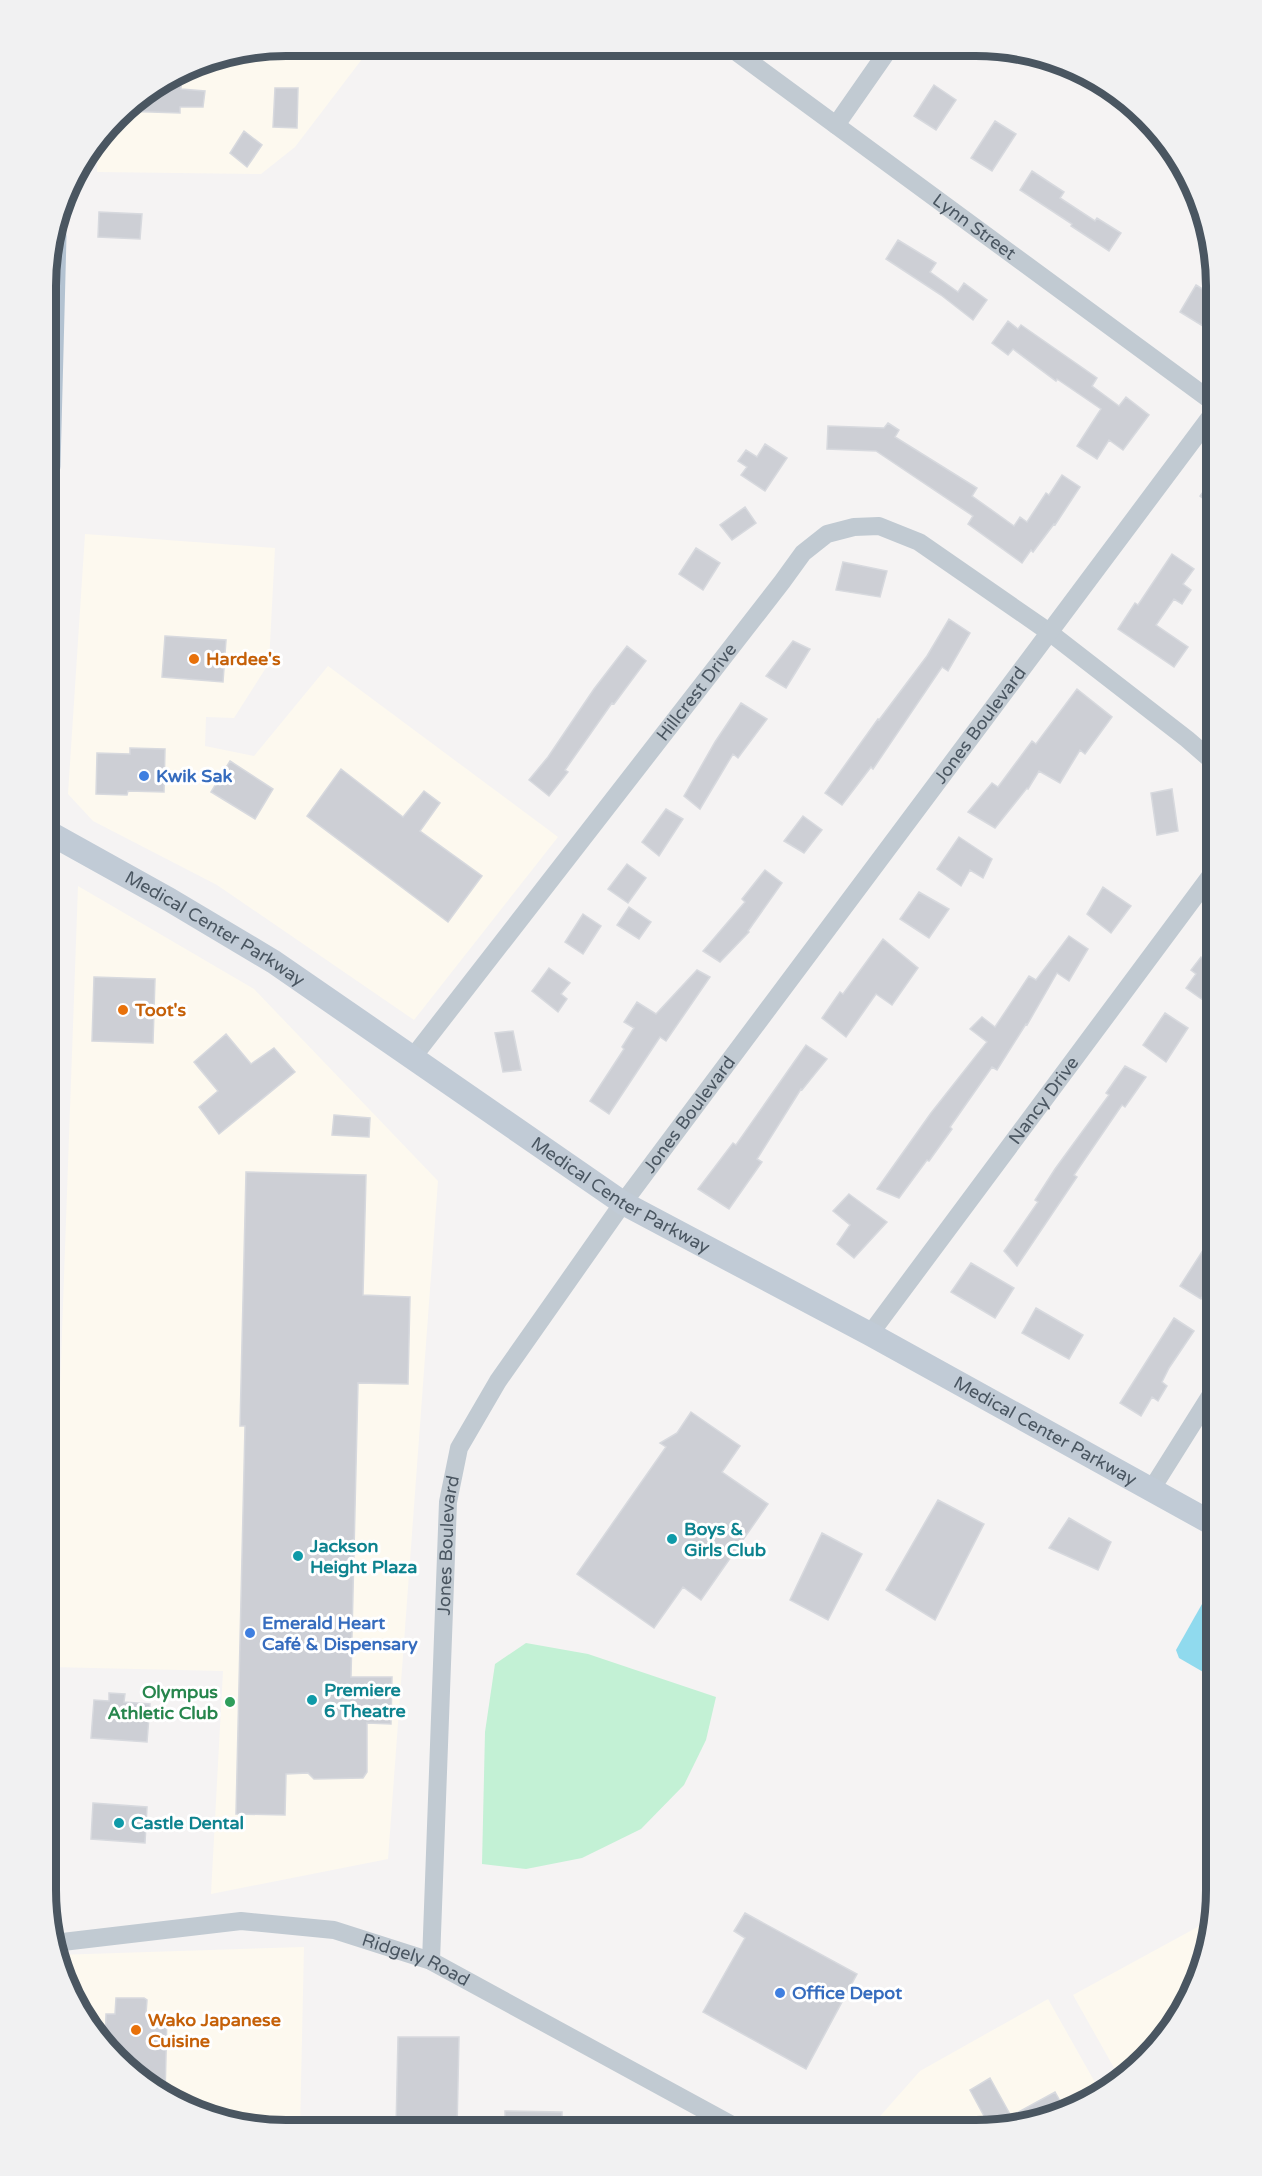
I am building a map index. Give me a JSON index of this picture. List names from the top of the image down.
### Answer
{
  "streets": {
    "main road": ["Medical Center Parkway"],
    "street": [
      "Lynn Street",
      "Hillcrest Drive",
      "Jones Boulevard",
      "Nancy Drive",
      "Ridgely Road"
    ]
  },
  "crossings": [
    ["Hillcrest Drive", "Jones Boulevard"],
    ["Hillcrest Drive", "Medical Center Parkway"],
    ["Jones Boulevard", "Medical Center Parkway"],
    ["Jones Boulevard", "Ridgely Road"],
    ["Medical Center Parkway", "Nancy Drive"]
  ],
  "places": [
    "Hardee's",
    "Kwik Sak",
    "Toot's",
    "Boys & Girls Club",
    "Jackson Height Plaza",
    "Emerald Heart Café & Dispensary",
    "Premiere 6 Theatre",
    "Olympus Athletic Club",
    "Castle Dental",
    "Office Depot",
    "Wako Japanese Cuisine"
  ]
}
